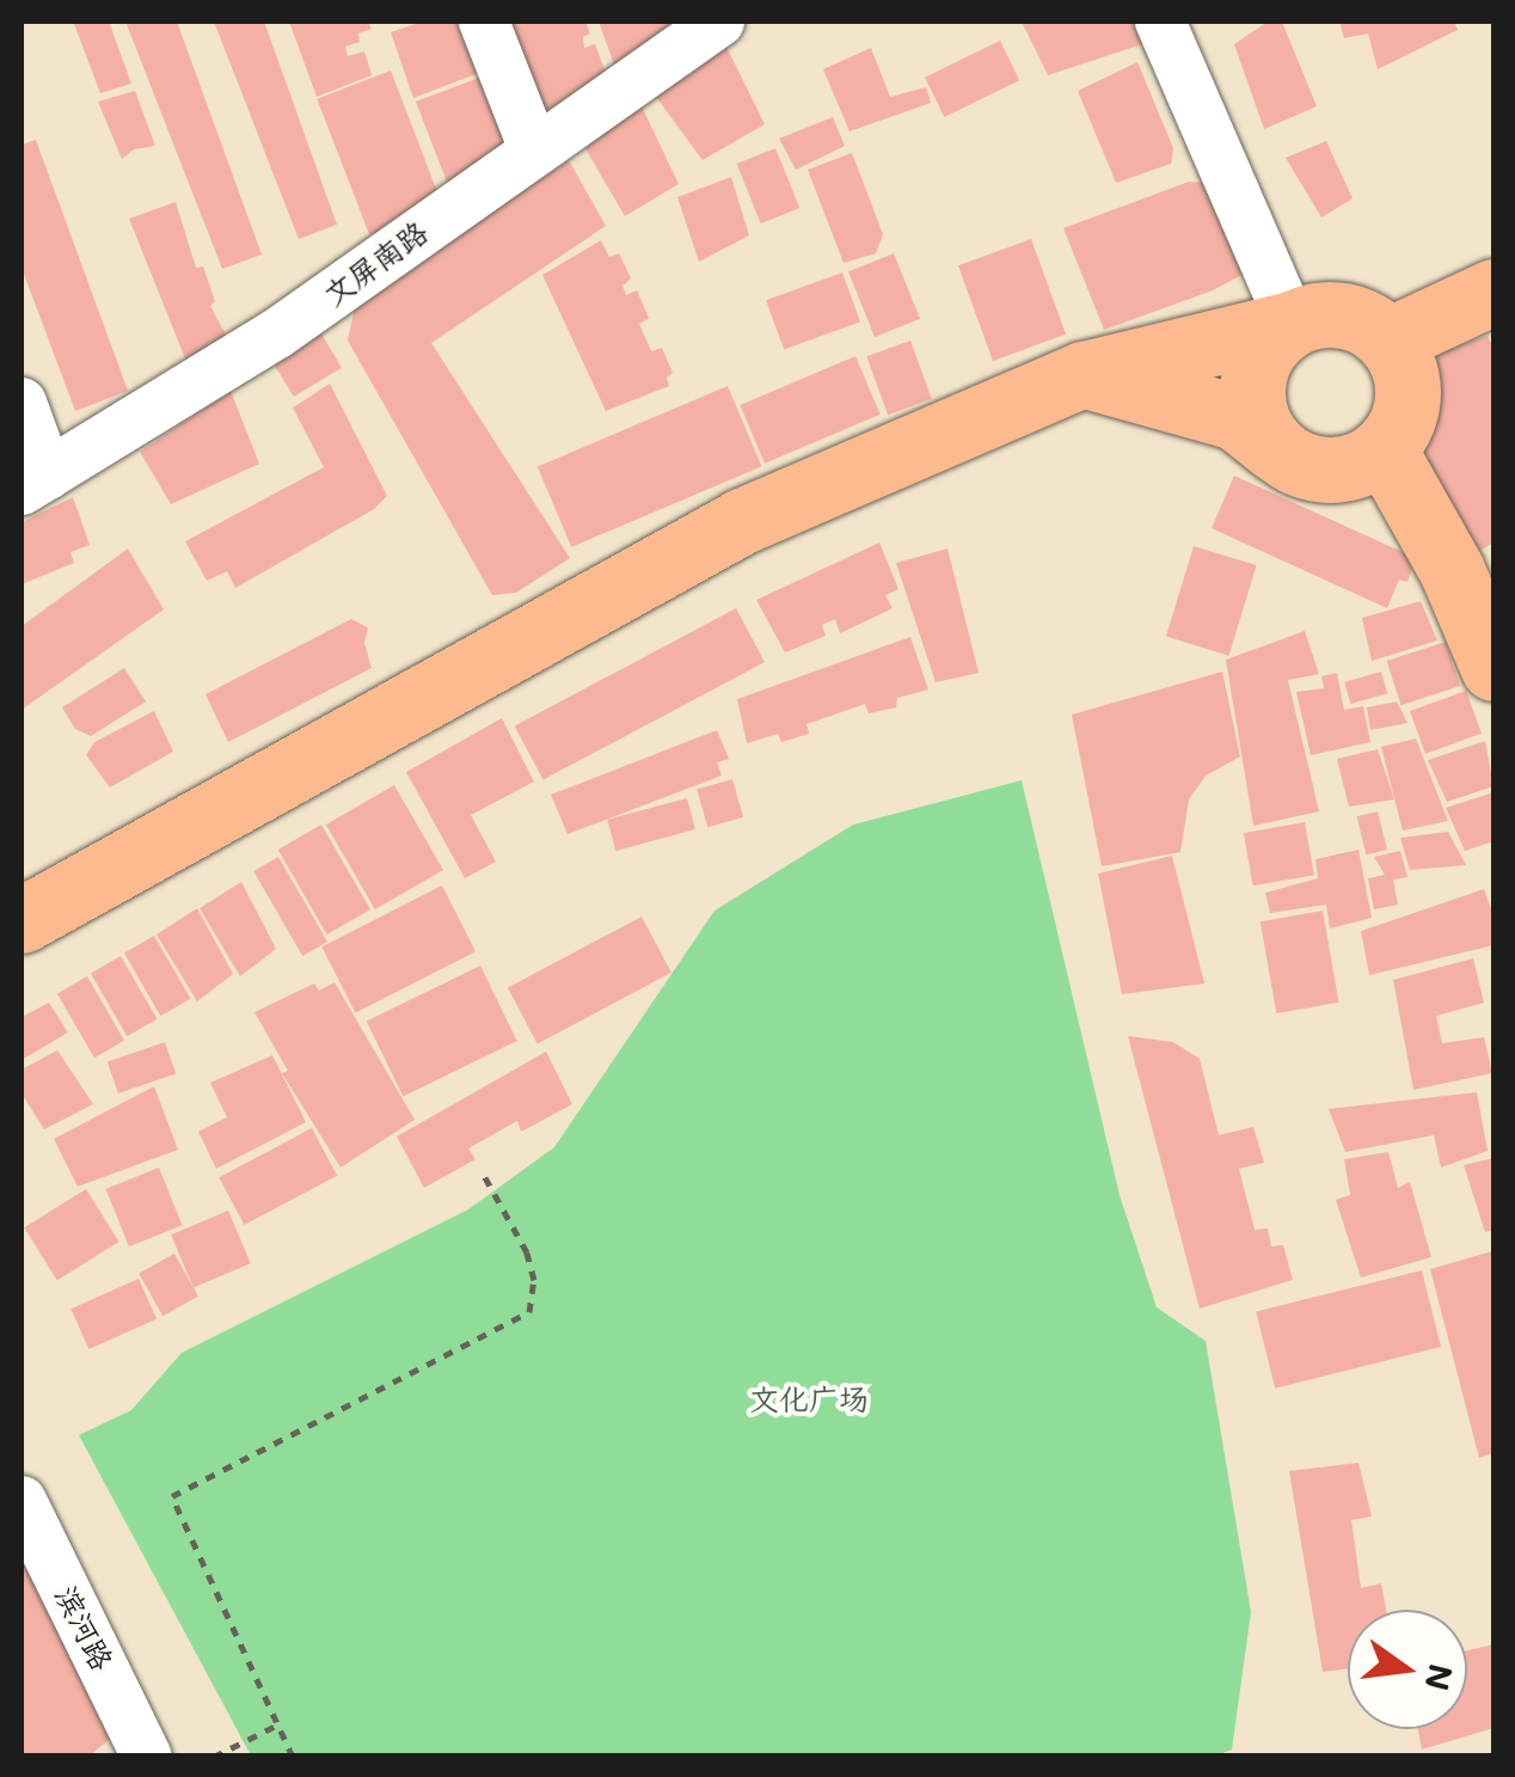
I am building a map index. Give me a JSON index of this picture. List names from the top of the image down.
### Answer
{
  "streets": {
    "street": ["文屏南路", "滨河路"]
  },
  "parks": ["文化广场"],
  "north": "right"
}
